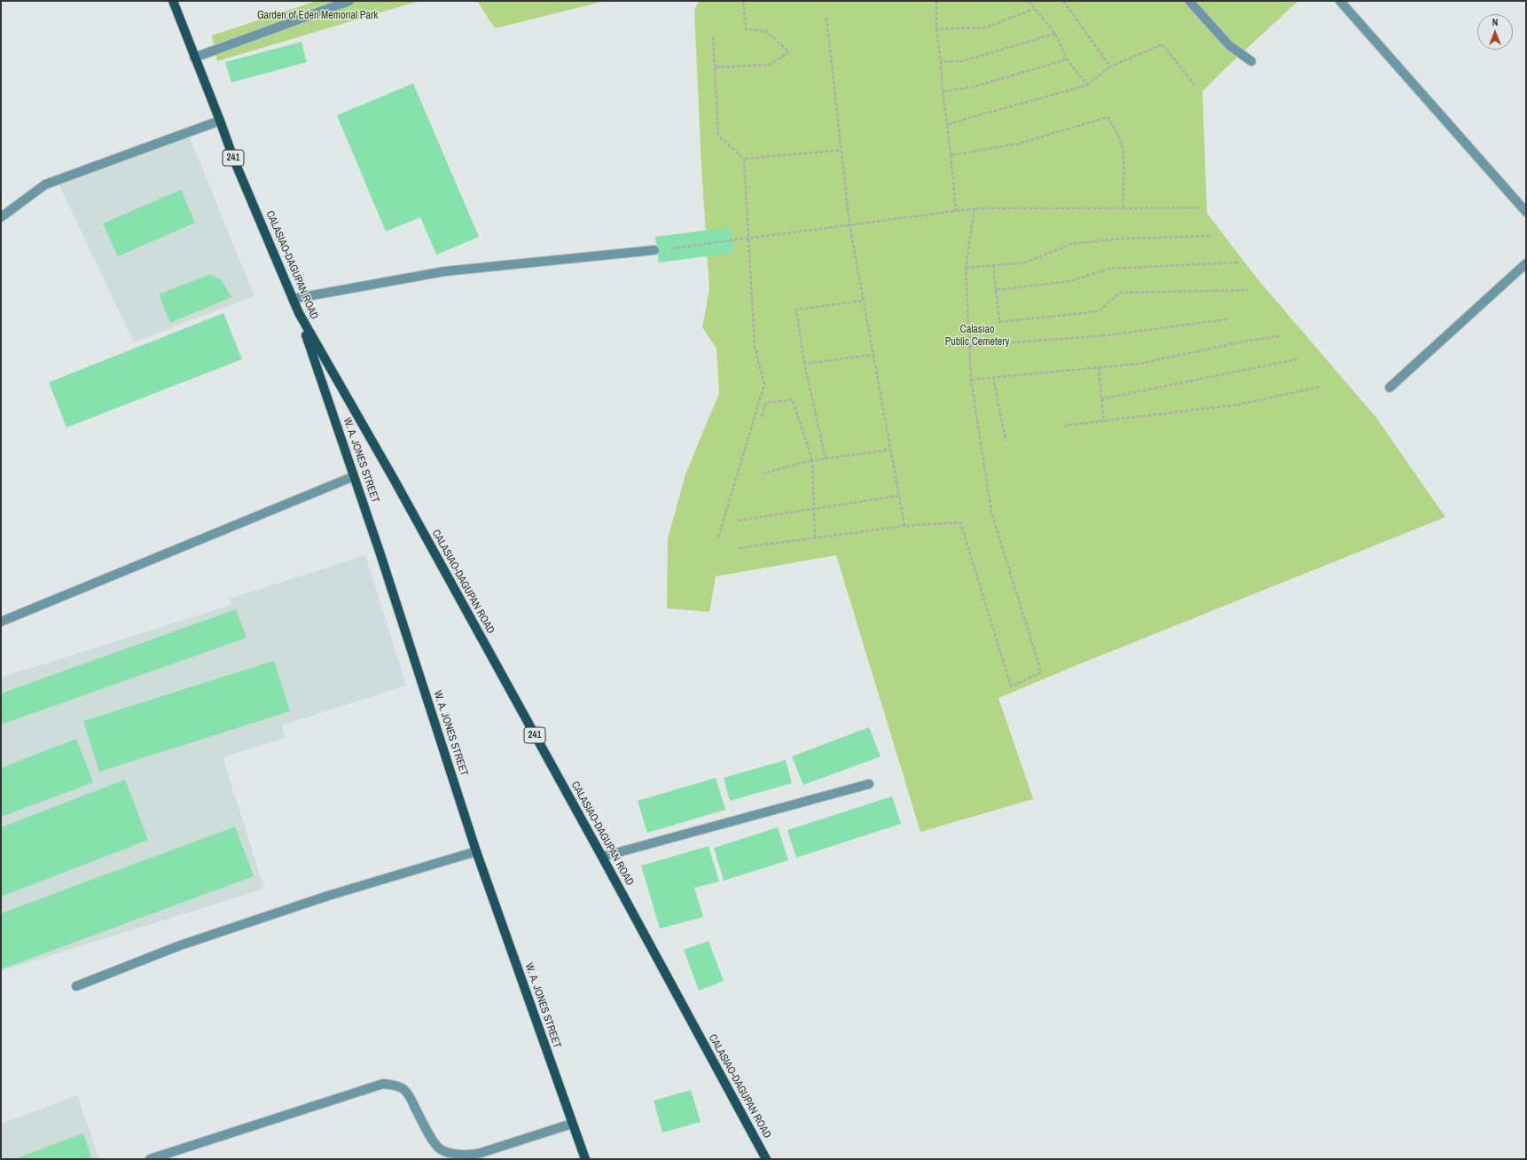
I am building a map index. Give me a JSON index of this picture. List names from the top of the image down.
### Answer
{
  "streets": {
    "main road": ["241", "CALASIAO-DAGUPAN ROAD", "W. A. JONES STREET"]
  },
  "crossings": [
    ["CALASIAO-DAGUPAN ROAD", "W. A. JONES STREET"]
  ],
  "parks": ["Garden of Eden Memorial Park", "Calasiao Public Cemetery"],
  "north": "top"
}
